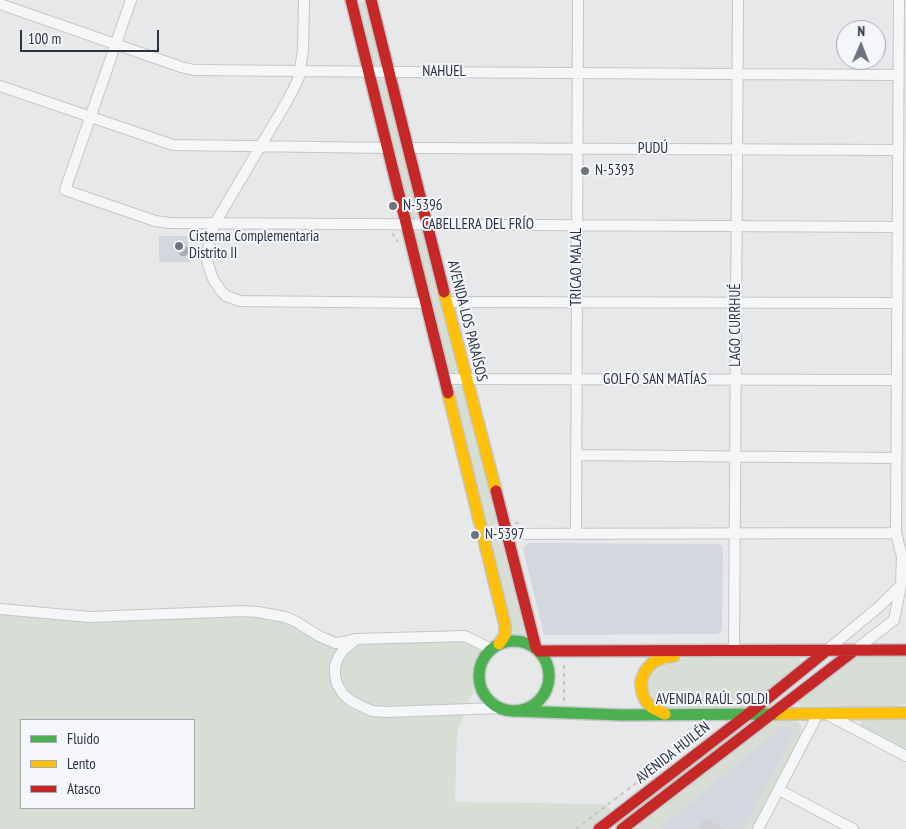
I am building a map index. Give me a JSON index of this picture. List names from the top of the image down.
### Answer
{
  "streets": {
    "main road": ["AVENIDA LOS PARAÍSOS", "AVENIDA RAÚL SOLDI", "AVENIDA HUILÉN"],
    "street": [
      "NAHUEL",
      "PUDÚ",
      "CABELLERA DEL FRÍO",
      "TRICAO MALAL",
      "LAGO CURRHUÉ",
      "GOLFO SAN MATÍAS"
    ]
  },
  "crossings": [
    ["NAHUEL", "TRICAO MALAL"],
    ["NAHUEL", "AVENIDA LOS PARAÍSOS"],
    ["NAHUEL", "LAGO CURRHUÉ"],
    ["PUDÚ", "TRICAO MALAL"],
    ["PUDÚ", "AVENIDA LOS PARAÍSOS"],
    ["PUDÚ", "LAGO CURRHUÉ"],
    ["CABELLERA DEL FRÍO", "TRICAO MALAL"],
    ["CABELLERA DEL FRÍO", "AVENIDA LOS PARAÍSOS"],
    ["CABELLERA DEL FRÍO", "LAGO CURRHUÉ"],
    ["TRICAO MALAL", "GOLFO SAN MATÍAS"],
    ["AVENIDA LOS PARAÍSOS", "GOLFO SAN MATÍAS"],
    ["AVENIDA LOS PARAÍSOS", "AVENIDA RAÚL SOLDI"],
    ["LAGO CURRHUÉ", "GOLFO SAN MATÍAS"],
    ["AVENIDA RAÚL SOLDI", "AVENIDA HUILÉN"]
  ],
  "places": [
    "N-5393",
    "N-5396",
    "Cisterna Complementaria Distrito II",
    "N-5397"
  ],
  "legend": ["Fluido", "Lento", "Atasco"],
  "scale_bar": "100 m",
  "north": "top"
}
